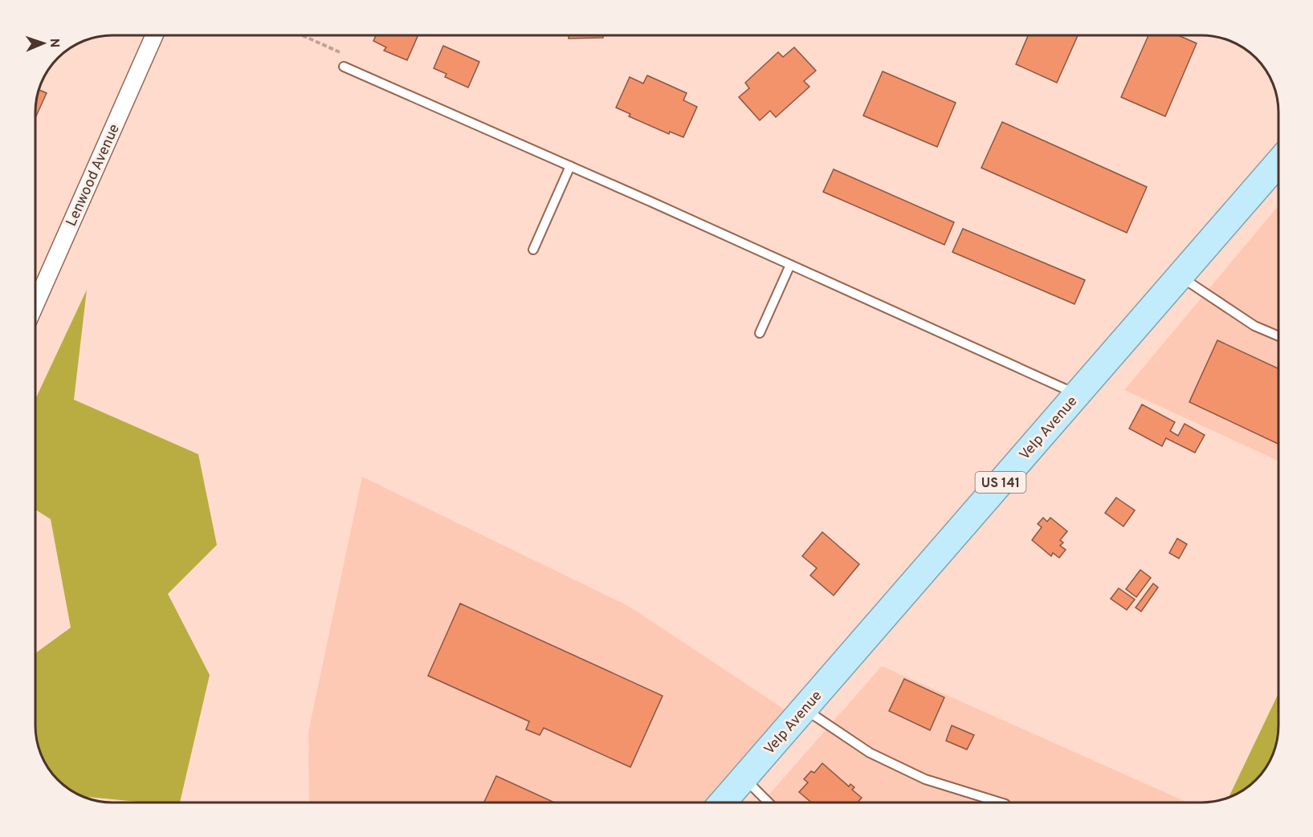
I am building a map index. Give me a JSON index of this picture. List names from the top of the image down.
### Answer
{
  "streets": {
    "main road": ["Velp Avenue", "US 141"],
    "street": ["Lenwood Avenue"]
  },
  "north": "right"
}
